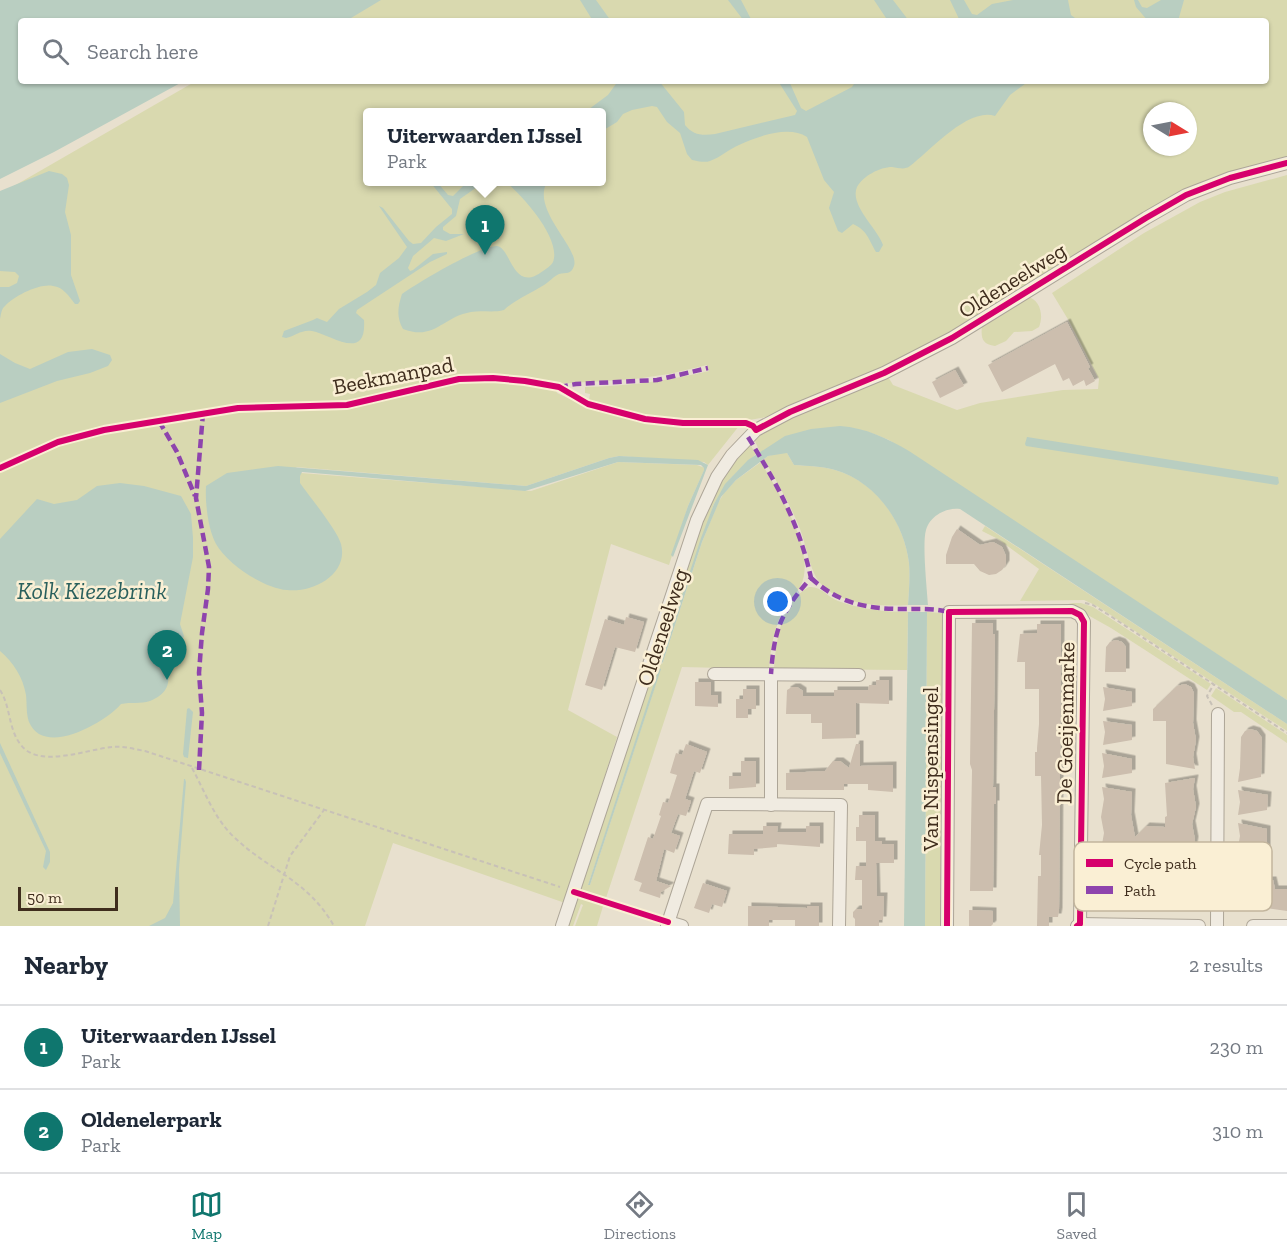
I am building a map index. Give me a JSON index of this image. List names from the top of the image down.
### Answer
{
  "streets": {
    "street": ["Oldeneelweg", "De Goeijenmarke", "Van Nispensingel"],
    "cycle path": ["Beekmanpad"]
  },
  "crossings": [
    ["De Goeijenmarke", "Van Nispensingel"]
  ],
  "water": ["Kolk Kiezebrink"],
  "legend": ["Cycle path", "Path"],
  "scale_bar": "50 m",
  "north": "right",
  "page": {
    "search": "Search here",
    "popup": ["Uiterwaarden IJssel", "Park"],
    "pins": ["1", "2"],
    "scale": "50 m",
    "heading": ["Nearby", "2 results"],
    "list": [
      {
        "mark": "1",
        "name": "Uiterwaarden IJssel",
        "note": "Park",
        "value": "230 m"
      },
      {
        "mark": "2",
        "name": "Oldenelerpark",
        "note": "Park",
        "value": "310 m"
      }
    ],
    "nav": ["Map", "Directions", "Saved"]
  }
}
